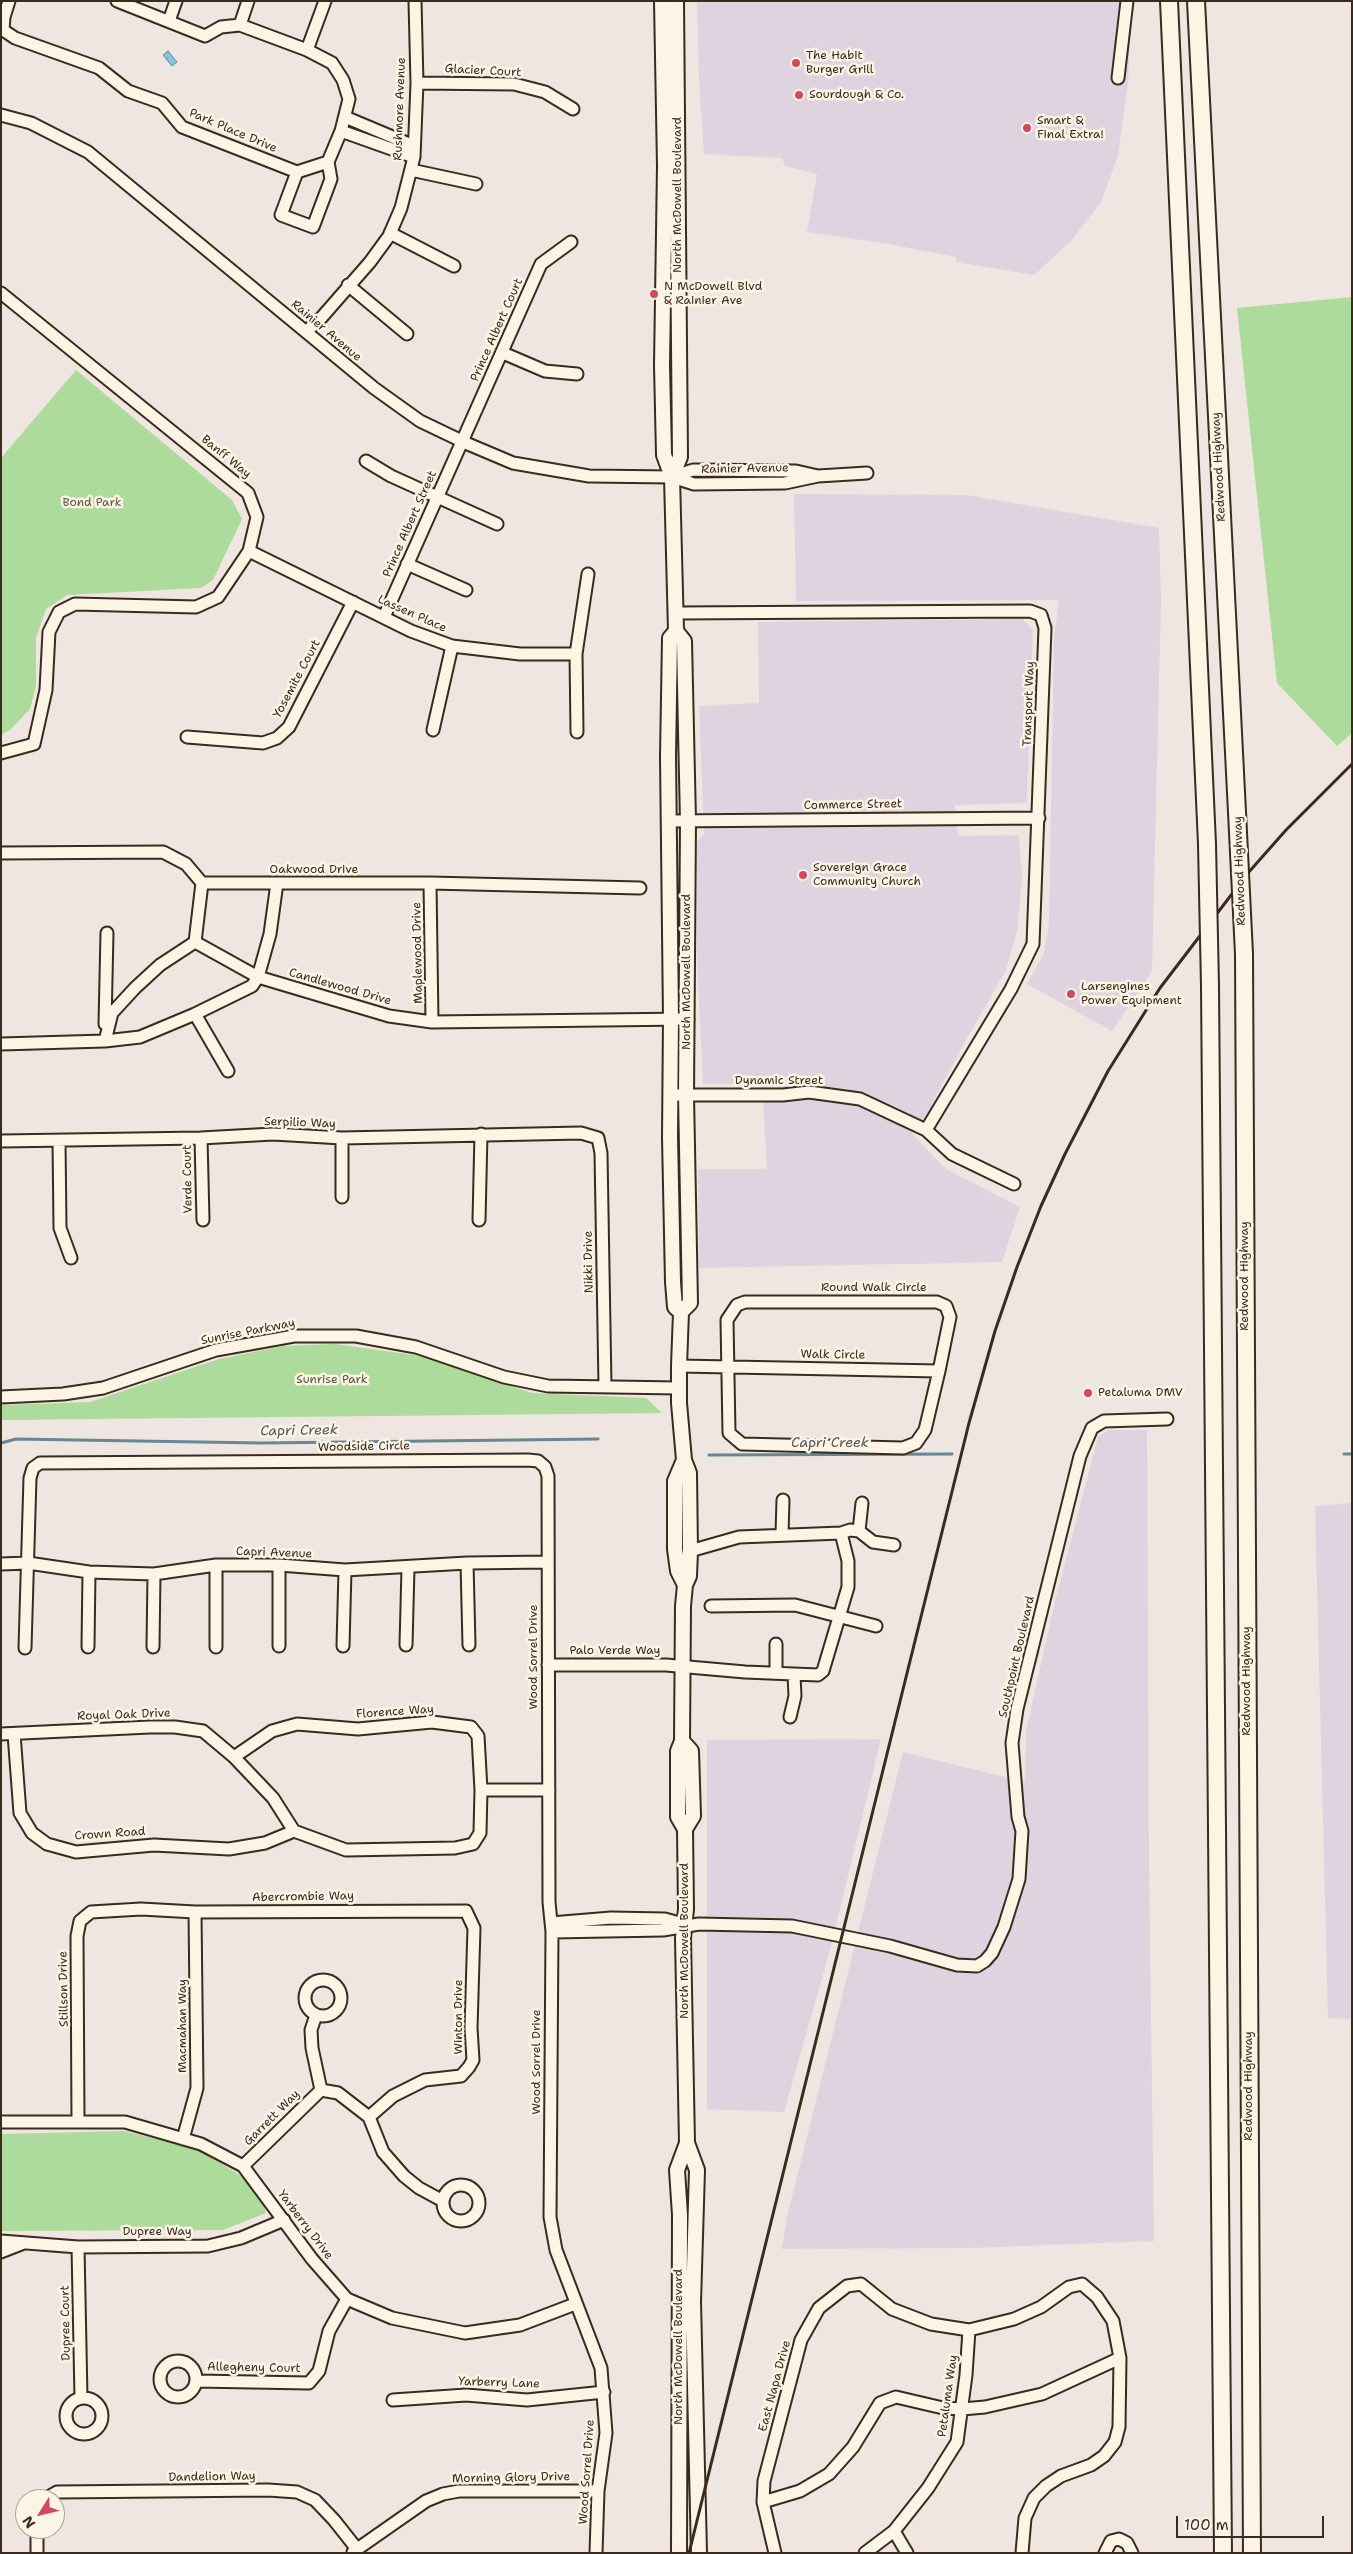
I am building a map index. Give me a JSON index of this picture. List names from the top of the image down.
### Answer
{
  "streets": {
    "highway": ["Redwood Highway"],
    "main road": ["North McDowell Boulevard"],
    "street": [
      "Glacier Court",
      "Rushmore Avenue",
      "Park Place Drive",
      "Prince Albert Court",
      "Rainier Avenue",
      "Banff Way",
      "Prince Albert Street",
      "Lassen Place",
      "Yosemite Court",
      "Transport Way",
      "Commerce Street",
      "Oakwood Drive",
      "Maplewood Drive",
      "Candlewood Drive",
      "Dynamic Street",
      "Serpilio Way",
      "Verde Court",
      "Nikki Drive",
      "Round Walk Circle",
      "Sunrise Parkway",
      "Walk Circle",
      "Woodside Circle",
      "Capri Avenue",
      "Palo Verde Way",
      "Wood Sorrel Drive",
      "Southpoint Boulevard",
      "Florence Way",
      "Royal Oak Drive",
      "Crown Road",
      "Abercrombie Way",
      "Stillson Drive",
      "Winton Drive",
      "Macmahan Way",
      "Garrett Way",
      "Yarberry Drive",
      "Dupree Way",
      "Dupree Court",
      "Allegheny Court",
      "Yarberry Lane",
      "East Napa Drive",
      "Petaluma Way",
      "Dandelion Way",
      "Morning Glory Drive"
    ]
  },
  "crossings": [
    ["Glacier Court", "Rushmore Avenue"],
    ["Rushmore Avenue", "Rainier Avenue"],
    ["North McDowell Boulevard", "Rainier Avenue"],
    ["North McDowell Boulevard", "Transport Way"],
    ["North McDowell Boulevard", "Commerce Street"],
    ["North McDowell Boulevard", "Candlewood Drive"],
    ["North McDowell Boulevard", "Dynamic Street"],
    ["North McDowell Boulevard", "Sunrise Parkway"],
    ["North McDowell Boulevard", "Palo Verde Way"],
    ["North McDowell Boulevard", "Southpoint Boulevard"],
    ["Prince Albert Court", "Rainier Avenue"],
    ["Prince Albert Court", "Prince Albert Street"],
    ["Rainier Avenue", "Prince Albert Street"],
    ["Banff Way", "Lassen Place"],
    ["Prince Albert Street", "Lassen Place"],
    ["Lassen Place", "Yosemite Court"],
    ["Transport Way", "Commerce Street"],
    ["Transport Way", "Dynamic Street"],
    ["Oakwood Drive", "Maplewood Drive"],
    ["Maplewood Drive", "Candlewood Drive"],
    ["Serpilio Way", "Verde Court"],
    ["Serpilio Way", "Nikki Drive"],
    ["Nikki Drive", "Sunrise Parkway"],
    ["Round Walk Circle", "Walk Circle"],
    ["Woodside Circle", "Capri Avenue"],
    ["Woodside Circle", "Wood Sorrel Drive"],
    ["Capri Avenue", "Wood Sorrel Drive"],
    ["Palo Verde Way", "Wood Sorrel Drive"],
    ["Wood Sorrel Drive", "Southpoint Boulevard"],
    ["Wood Sorrel Drive", "Yarberry Drive"],
    ["Wood Sorrel Drive", "Yarberry Lane"],
    ["Wood Sorrel Drive", "Morning Glory Drive"],
    ["Florence Way", "Royal Oak Drive"],
    ["Royal Oak Drive", "Crown Road"],
    ["Abercrombie Way", "Stillson Drive"],
    ["Abercrombie Way", "Winton Drive"],
    ["Abercrombie Way", "Macmahan Way"],
    ["Stillson Drive", "Yarberry Drive"],
    ["Macmahan Way", "Yarberry Drive"],
    ["Garrett Way", "Yarberry Drive"],
    ["Yarberry Drive", "Dupree Way"],
    ["Yarberry Drive", "Allegheny Court"],
    ["Dupree Way", "Dupree Court"],
    ["East Napa Drive", "Petaluma Way"],
    ["Dandelion Way", "Morning Glory Drive"]
  ],
  "water": ["Capri Creek"],
  "parks": ["Bond Park", "Sunrise Park"],
  "places": [
    "The Habit Burger Grill",
    "Sourdough & Co.",
    "Smart & Final Extra!",
    "N McDowell Blvd & Rainier Ave",
    "Sovereign Grace Community Church",
    "Larsengines Power Equipment",
    "Petaluma DMV"
  ],
  "scale_bar": "100 m",
  "north": "bottom left"
}
